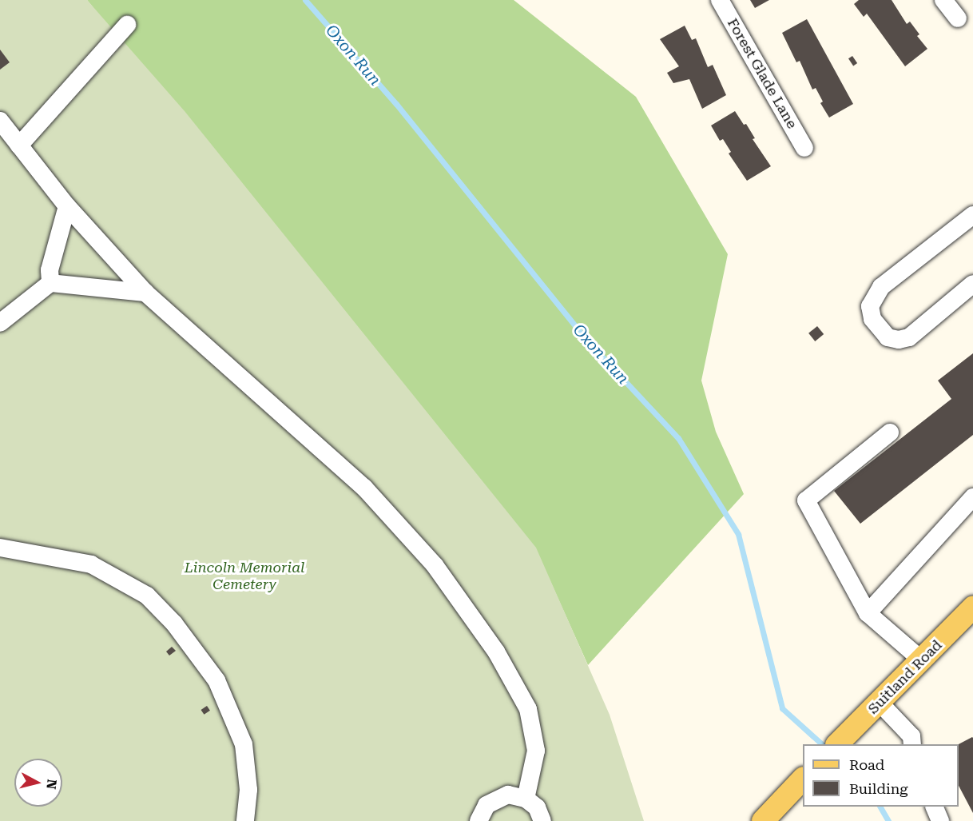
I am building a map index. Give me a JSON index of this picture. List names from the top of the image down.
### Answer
{
  "streets": {
    "main road": ["Suitland Road"],
    "street": ["Forest Glade Lane"]
  },
  "water": ["Oxon Run"],
  "parks": ["Lincoln Memorial Cemetery"],
  "legend": ["Road", "Building"],
  "north": "right"
}
